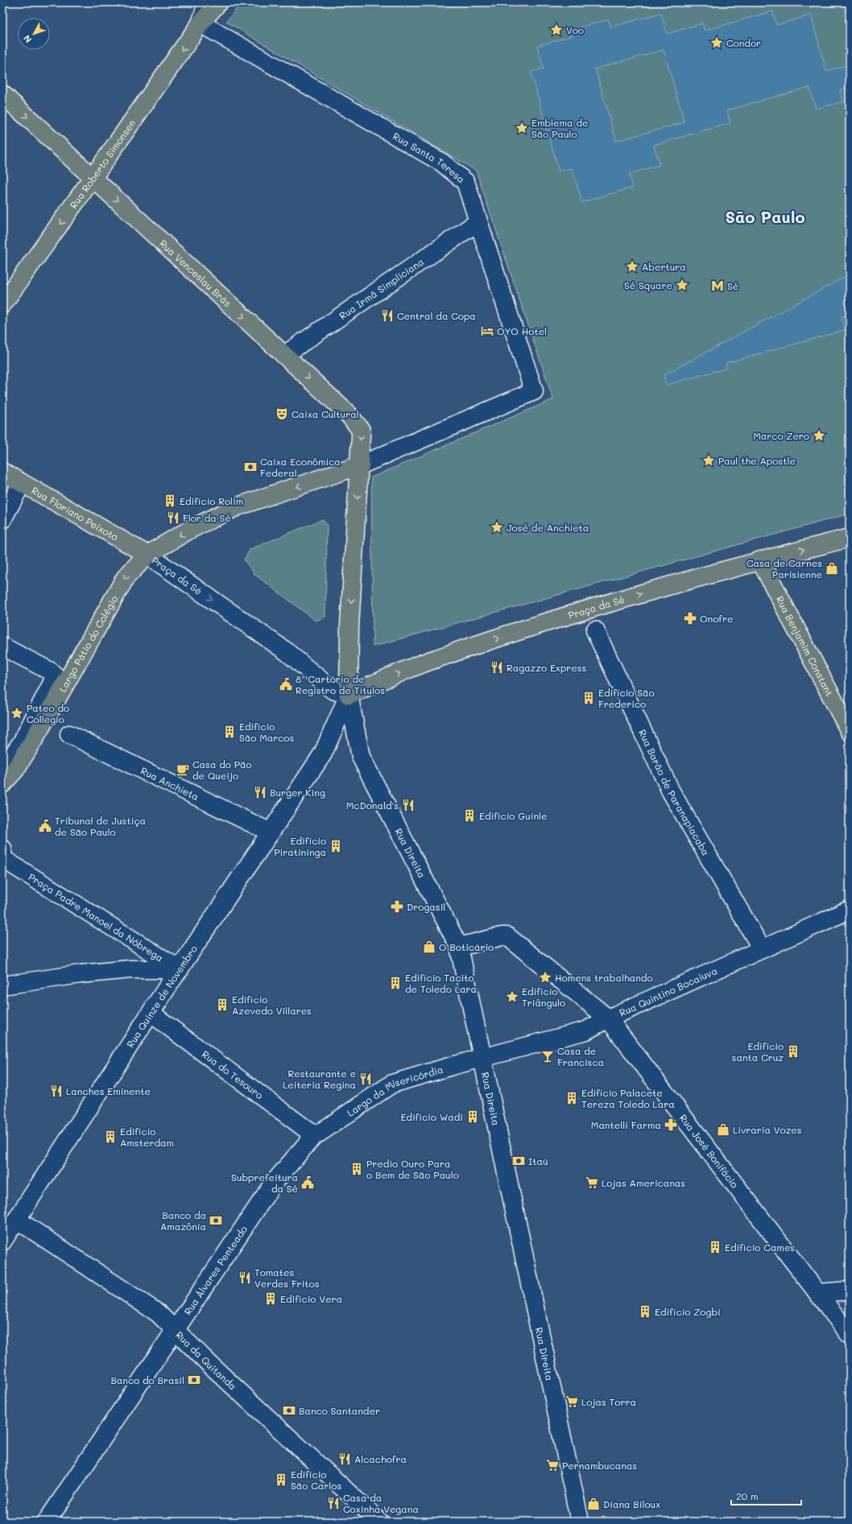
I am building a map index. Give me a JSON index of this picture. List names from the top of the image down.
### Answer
{
  "streets": {
    "main road": [
      "Rua Roberto Simonsen",
      "Rua Venceslau Brás",
      "Rua Floriano Peixoto",
      "Praça da Sé",
      "Largo Pátio do Colégio",
      "Rua Benjamim Constant"
    ],
    "street": [
      "Rua Santa Teresa",
      "Rua Irmã Simpliciana",
      "Rua Anchieta",
      "Rua Barão de Paranapiacaba",
      "Rua Direita",
      "Praça Padre Manoel da Nóbrega",
      "Rua Quintino Bocaiuva",
      "Rua Quinze de Novembro",
      "Rua do Tesouro",
      "Largo da Misericórdia",
      "Rua José Bonifácio",
      "Rua Álvares Penteado",
      "Rua da Quitanda"
    ]
  },
  "crossings": [
    ["Rua Santa Teresa", "Rua Roberto Simonsen"],
    ["Rua Santa Teresa", "Rua Irmã Simpliciana"],
    ["Rua Santa Teresa", "Praça da Sé"],
    ["Rua Roberto Simonsen", "Rua Venceslau Brás"],
    ["Rua Venceslau Brás", "Rua Irmã Simpliciana"],
    ["Rua Venceslau Brás", "Praça da Sé"],
    ["Rua Floriano Peixoto", "Praça da Sé"],
    ["Rua Floriano Peixoto", "Largo Pátio do Colégio"],
    ["Praça da Sé", "Largo Pátio do Colégio"],
    ["Praça da Sé", "Rua Benjamim Constant"],
    ["Praça da Sé", "Rua Direita"],
    ["Praça da Sé", "Rua Quinze de Novembro"],
    ["Rua Anchieta", "Rua Quinze de Novembro"],
    ["Rua Barão de Paranapiacaba", "Rua Quintino Bocaiuva"],
    ["Rua Direita", "Rua Quintino Bocaiuva"],
    ["Rua Direita", "Rua Quinze de Novembro"],
    ["Rua Direita", "Largo da Misericórdia"],
    ["Rua Direita", "Rua José Bonifácio"],
    ["Praça Padre Manoel da Nóbrega", "Rua Quinze de Novembro"],
    ["Rua Quintino Bocaiuva", "Largo da Misericórdia"],
    ["Rua Quintino Bocaiuva", "Rua José Bonifácio"],
    ["Rua Quinze de Novembro", "Rua do Tesouro"],
    ["Rua Quinze de Novembro", "Rua da Quitanda"],
    ["Rua do Tesouro", "Largo da Misericórdia"],
    ["Rua do Tesouro", "Rua Álvares Penteado"],
    ["Largo da Misericórdia", "Rua Álvares Penteado"],
    ["Rua Álvares Penteado", "Rua da Quitanda"]
  ],
  "one_way": ["Rua Roberto Simonsen", "Rua Venceslau Brás", "Largo Pátio do Colégio"],
  "districts": ["São Paulo"],
  "places": {
    "place": [
      "Voo",
      "Condor",
      "Emblema de São Paulo",
      "Abertura",
      "Sé Square",
      "Marco Zero",
      "Paul the Apostle",
      "José de Anchieta",
      "Pateo do Collegio",
      "Homens trabalhando",
      "Edifício Triângulo"
    ],
    "metro station": ["Sé"],
    "restaurant": [
      "Central da Copa",
      "Flor da Sé",
      "Ragazzo Express",
      "Burger King",
      "McDonald's",
      "Restaurante e Leiteria Regina",
      "Lanches Eminente",
      "Tomates Verdes Fritos",
      "Alcachofra",
      "Casa da Coxinha Vegana"
    ],
    "hotel": ["OYO Hotel"],
    "theatre": ["Caixa Cultural"],
    "bank": [
      "Caixa Econômica Federal",
      "Itaú",
      "Banco da Amazônia",
      "Banco do Brasil",
      "Banco Santander"
    ],
    "building": [
      "Edifício Rolim",
      "Edifício São Frederico",
      "Edifício São Marcos",
      "Edifício Guinle",
      "Edifício Piratininga",
      "Edifício Tacito de Toledo Lara",
      "Edifício Azevedo Villares",
      "Edifício santa Cruz",
      "Edifício Palacete Tereza Toledo Lara",
      "Edifício Wadi",
      "Edifício Amsterdam",
      "Predio Ouro Para o Bem de São Paulo",
      "Edifício Cames",
      "Edifício Vera",
      "Edifício Zogbi",
      "Edifício São Carlos"
    ],
    "shop": [
      "Casa de Carnes Parisienne",
      "O Boticário",
      "Livraria Vozes",
      "Diana Biloux"
    ],
    "pharmacy": ["Onofre", "Drogasil", "Mantelli Farma"],
    "public building": ["8º Cartório de Registro de Títulos", "Tribunal de Justiça de São Paulo", "Subprefeitura da Sé"],
    "cafe": ["Casa do Pão de Queijo"],
    "bar": ["Casa de Francisca"],
    "supermarket": ["Lojas Americanas", "Lojas Torra", "Pernambucanas"]
  },
  "scale_bar": "20 m",
  "north": "bottom left"
}
